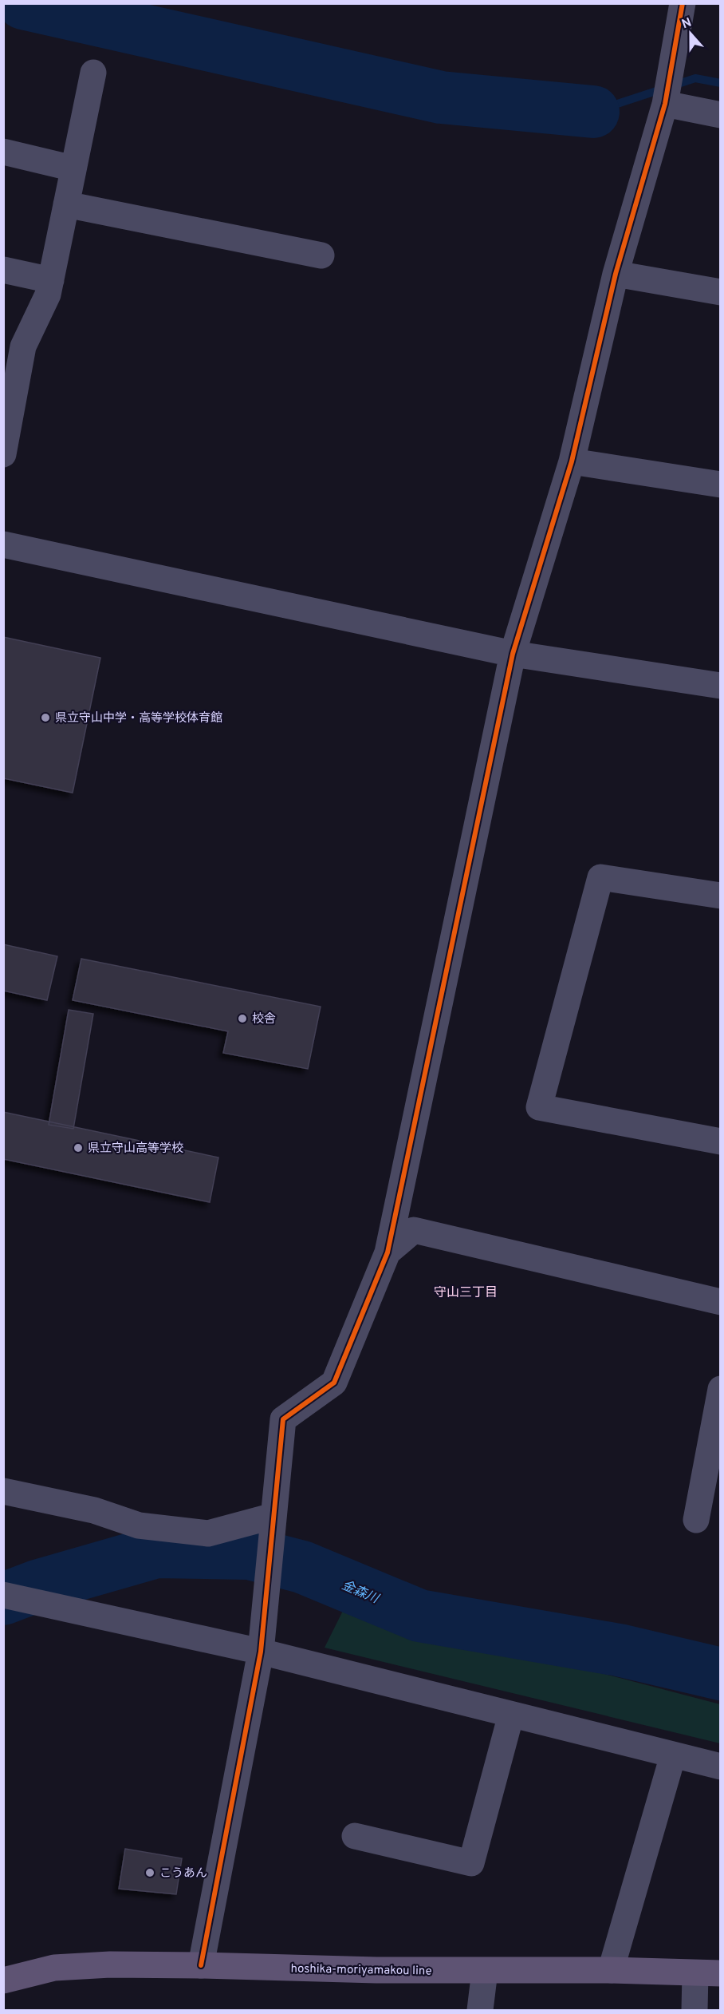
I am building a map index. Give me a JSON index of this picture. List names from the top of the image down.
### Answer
{
  "streets": {
    "main road": ["hoshika-moriyamakou line"]
  },
  "districts": ["守山三丁目"],
  "water": ["金森川"],
  "places": [
    "県立守山中学・高等学校体育館",
    "校舎",
    "県立守山高等学校",
    "こうあん"
  ],
  "north": "top"
}
